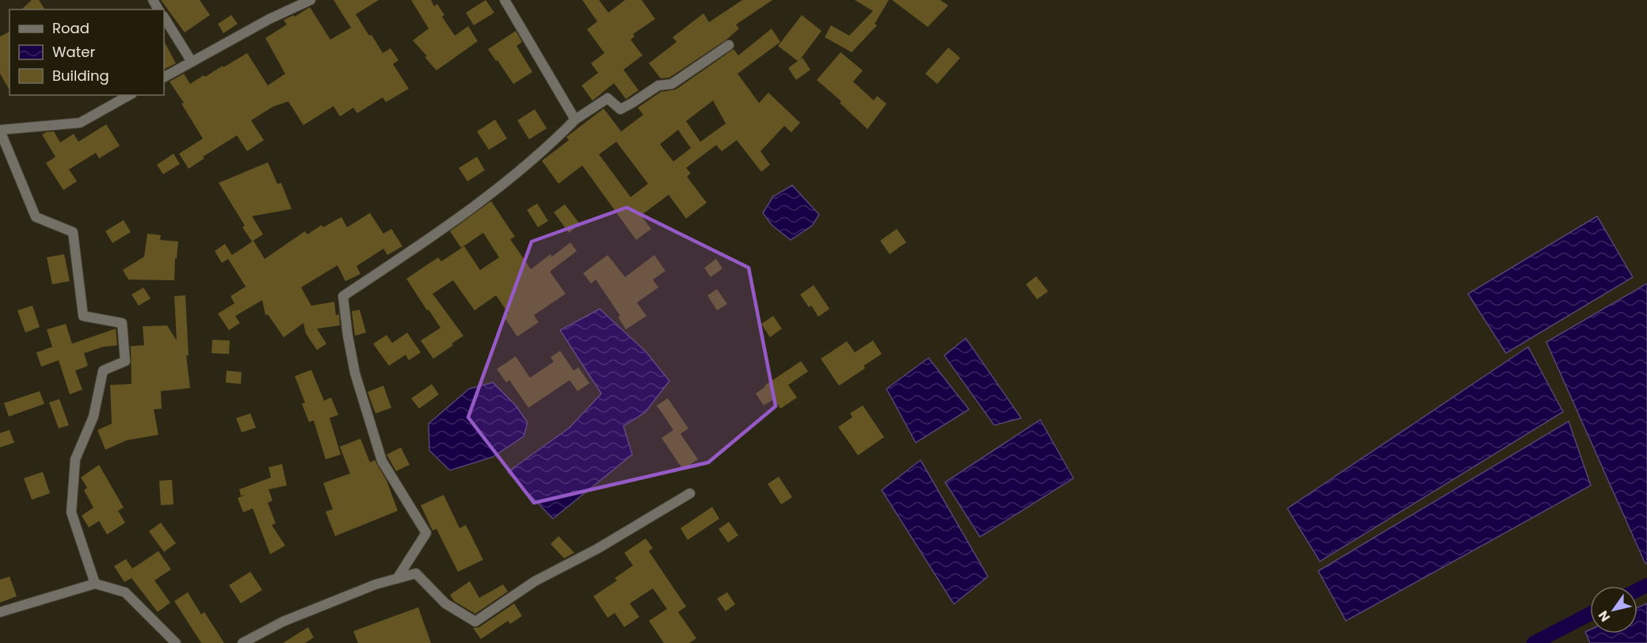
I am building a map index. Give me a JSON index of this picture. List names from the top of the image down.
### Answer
{
  "legend": ["Road", "Water", "Building"],
  "north": "bottom left"
}
